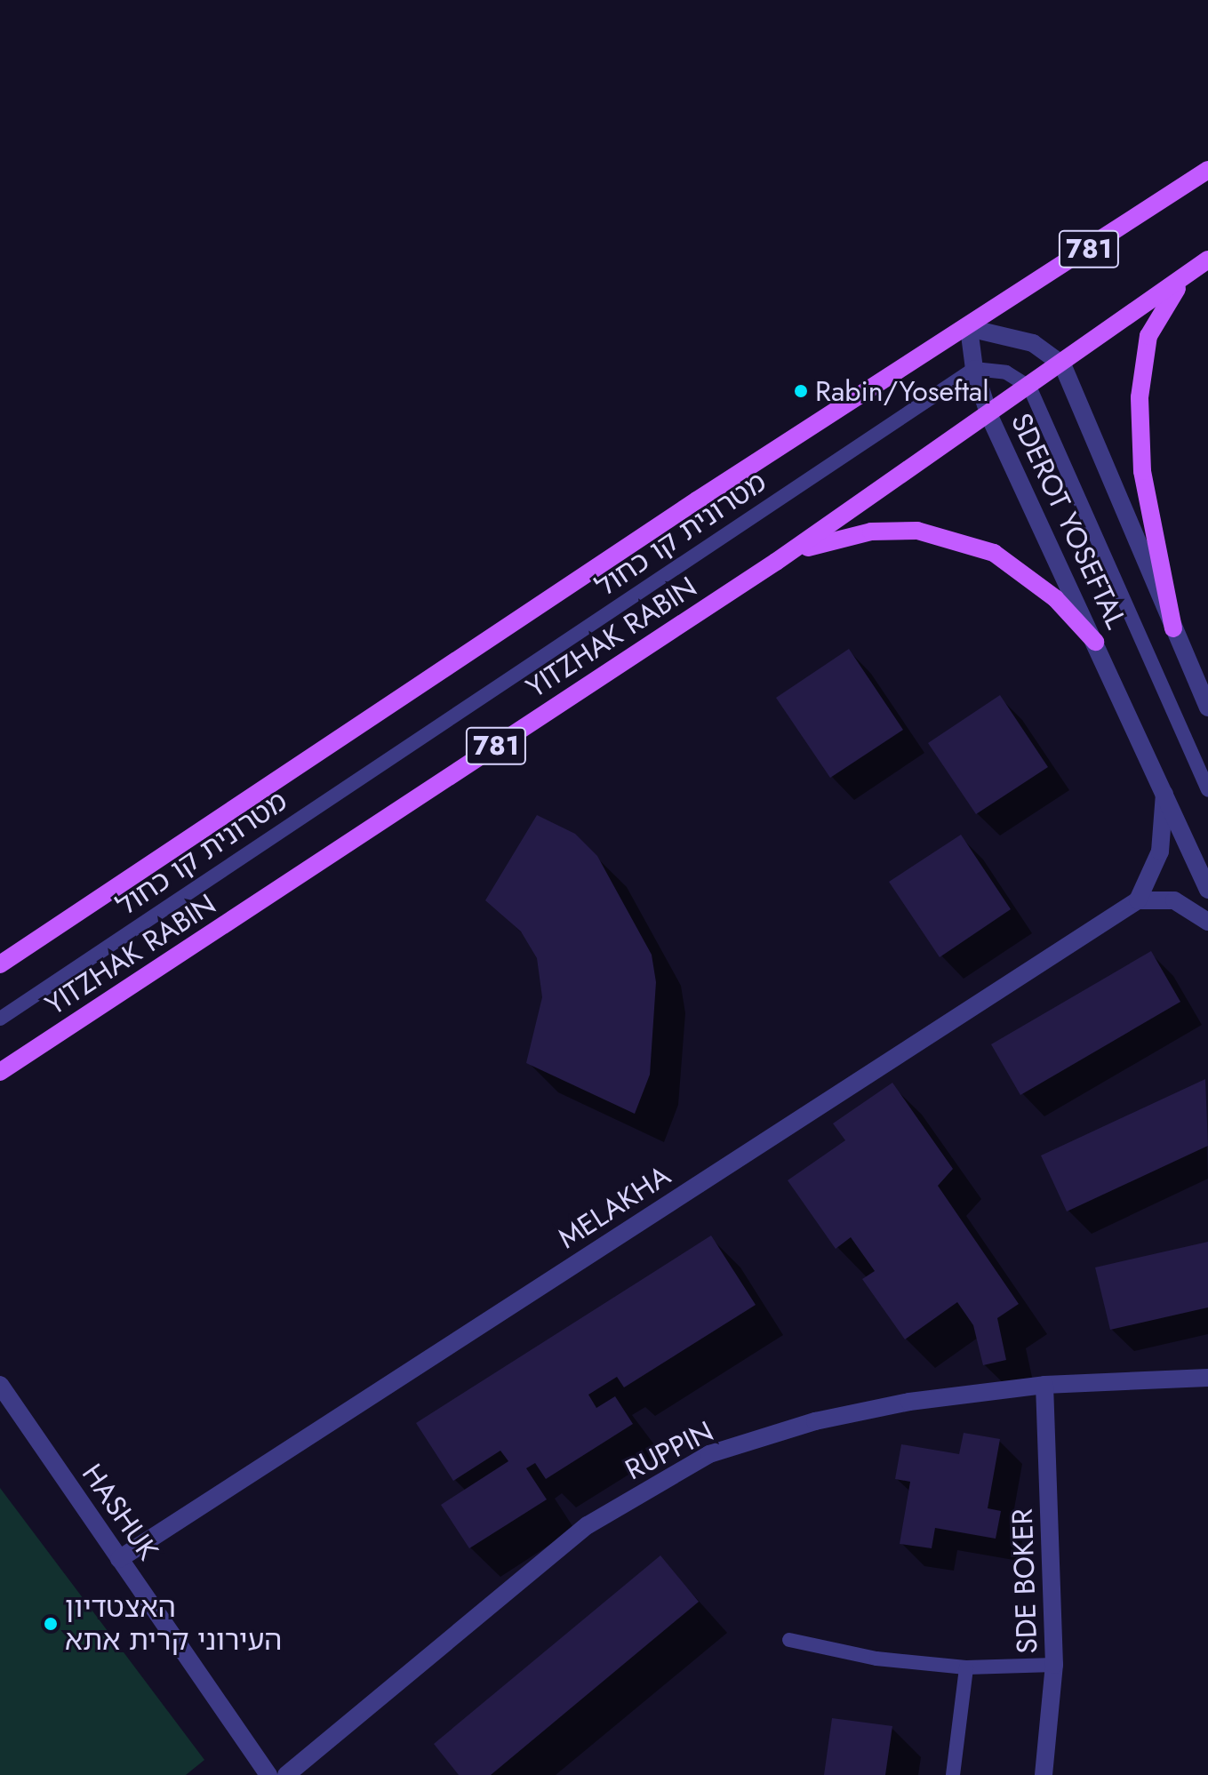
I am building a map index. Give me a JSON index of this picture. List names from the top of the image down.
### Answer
{
  "streets": {
    "main road": ["781", "YITZHAK RABIN"],
    "street": [
      "SDEROT YOSEFTAL",
      "MELAKHA",
      "RUPPIN",
      "HASHUK",
      "SDE BOKER"
    ],
    "lane": ["מטרונית קו כחול"]
  },
  "crossings": [
    ["781", "SDEROT YOSEFTAL"],
    ["SDEROT YOSEFTAL", "מטרונית קו כחול"],
    ["SDEROT YOSEFTAL", "YITZHAK RABIN"],
    ["MELAKHA", "HASHUK"],
    ["RUPPIN", "SDE BOKER"]
  ],
  "places": ["Rabin/Yoseftal", "האצטדיון העירוני קרית אתא"]
}
